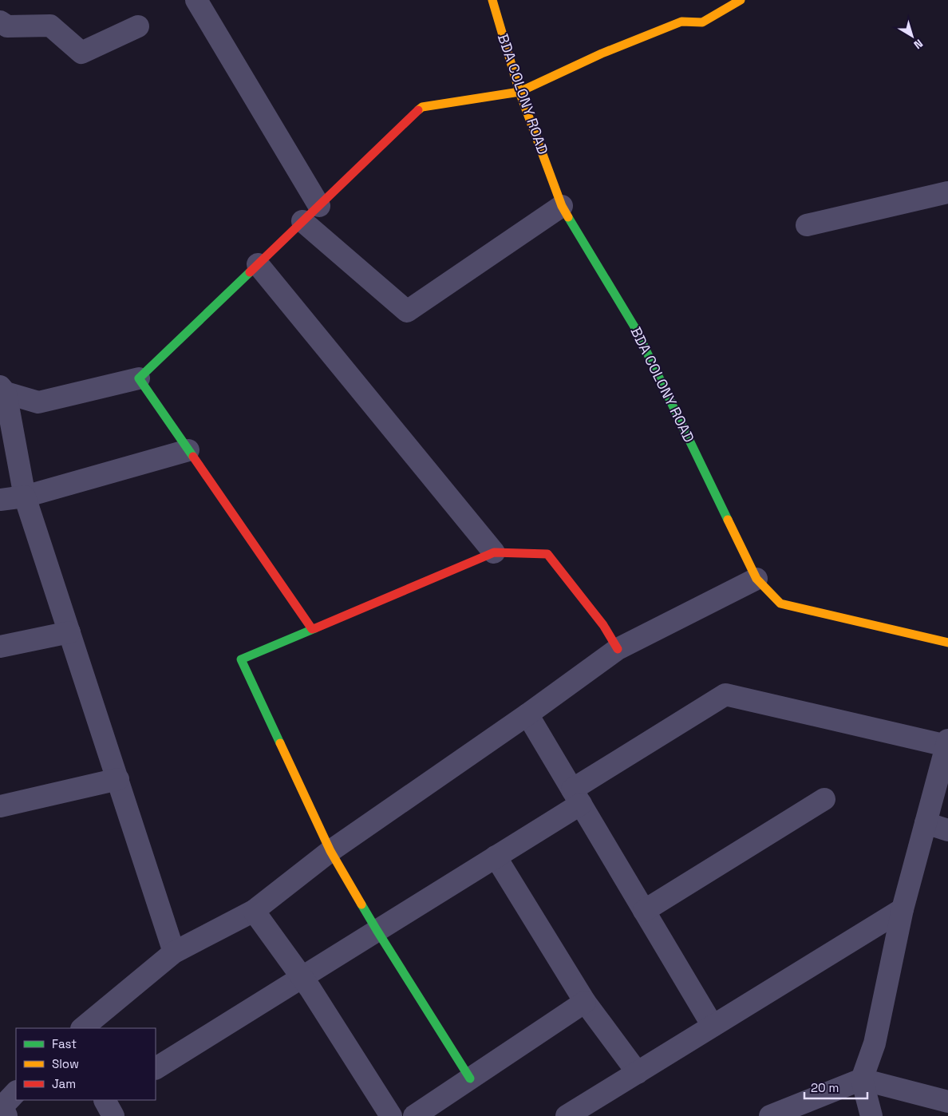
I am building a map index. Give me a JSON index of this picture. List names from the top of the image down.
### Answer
{
  "streets": {
    "street": ["BDA COLONY ROAD"]
  },
  "legend": ["Fast", "Slow", "Jam"],
  "scale_bar": "20 m",
  "north": "bottom right"
}
